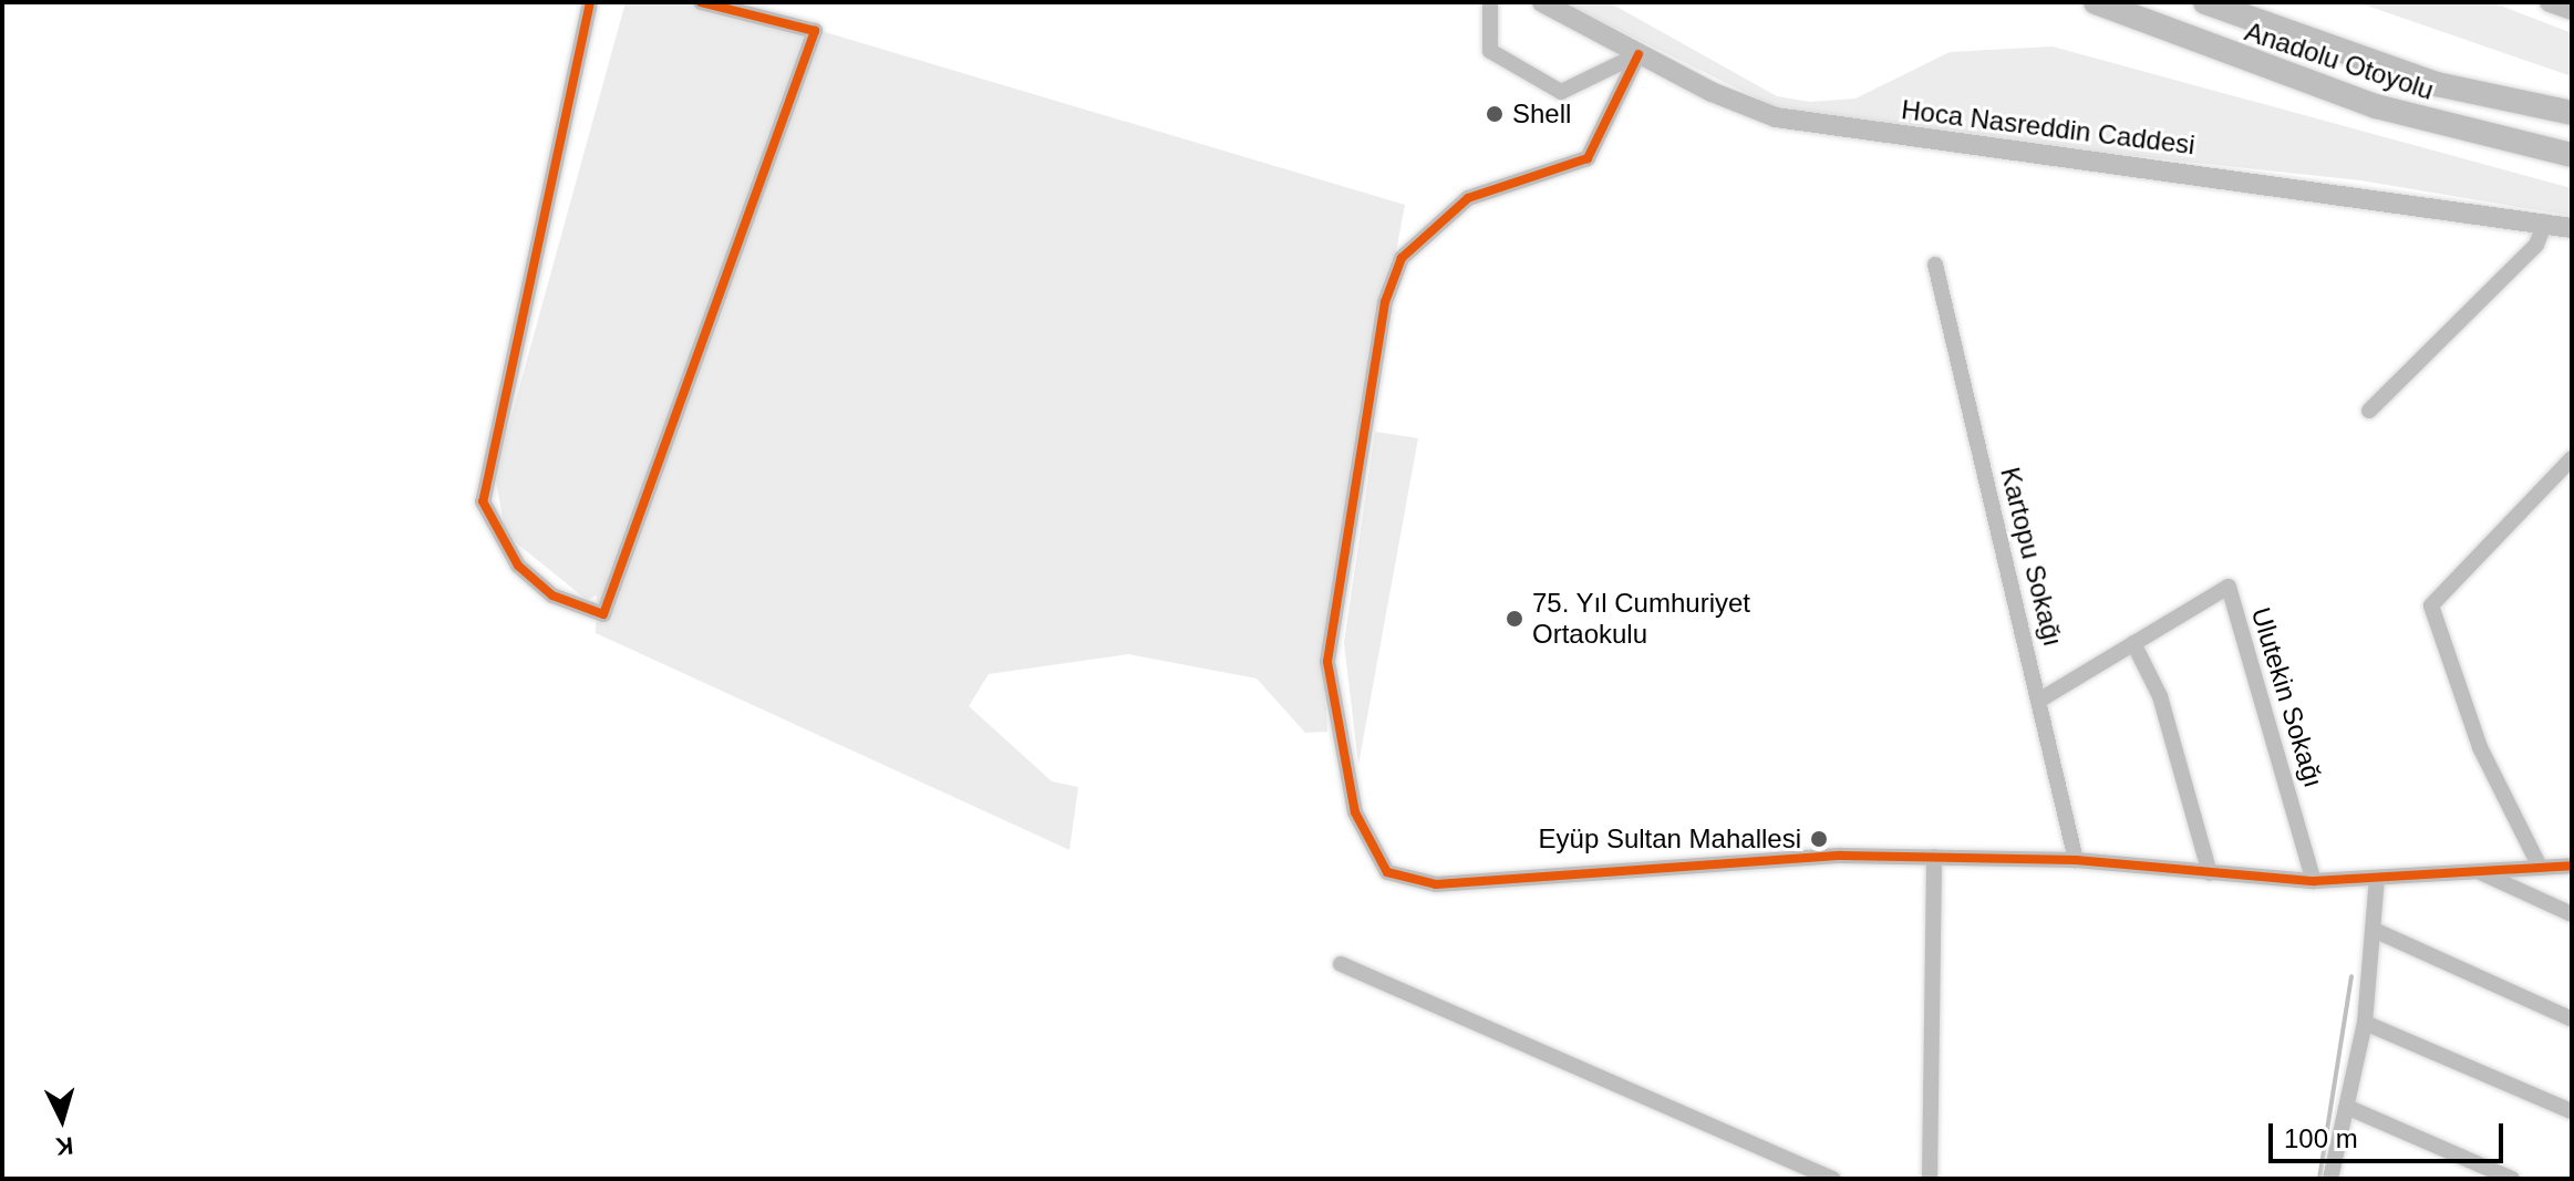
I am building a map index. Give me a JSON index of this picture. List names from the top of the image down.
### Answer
{
  "streets": {
    "highway": ["Anadolu Otoyolu"],
    "main road": ["Hoca Nasreddin Caddesi"],
    "street": ["Kartopu Sokağı", "Ulutekin Sokağı"]
  },
  "crossings": [
    ["Kartopu Sokağı", "Ulutekin Sokağı"]
  ],
  "places": ["Shell", "75. Yıl Cumhuriyet Ortaokulu", "Eyüp Sultan Mahallesi"],
  "scale_bar": "100 m",
  "north": "bottom"
}
